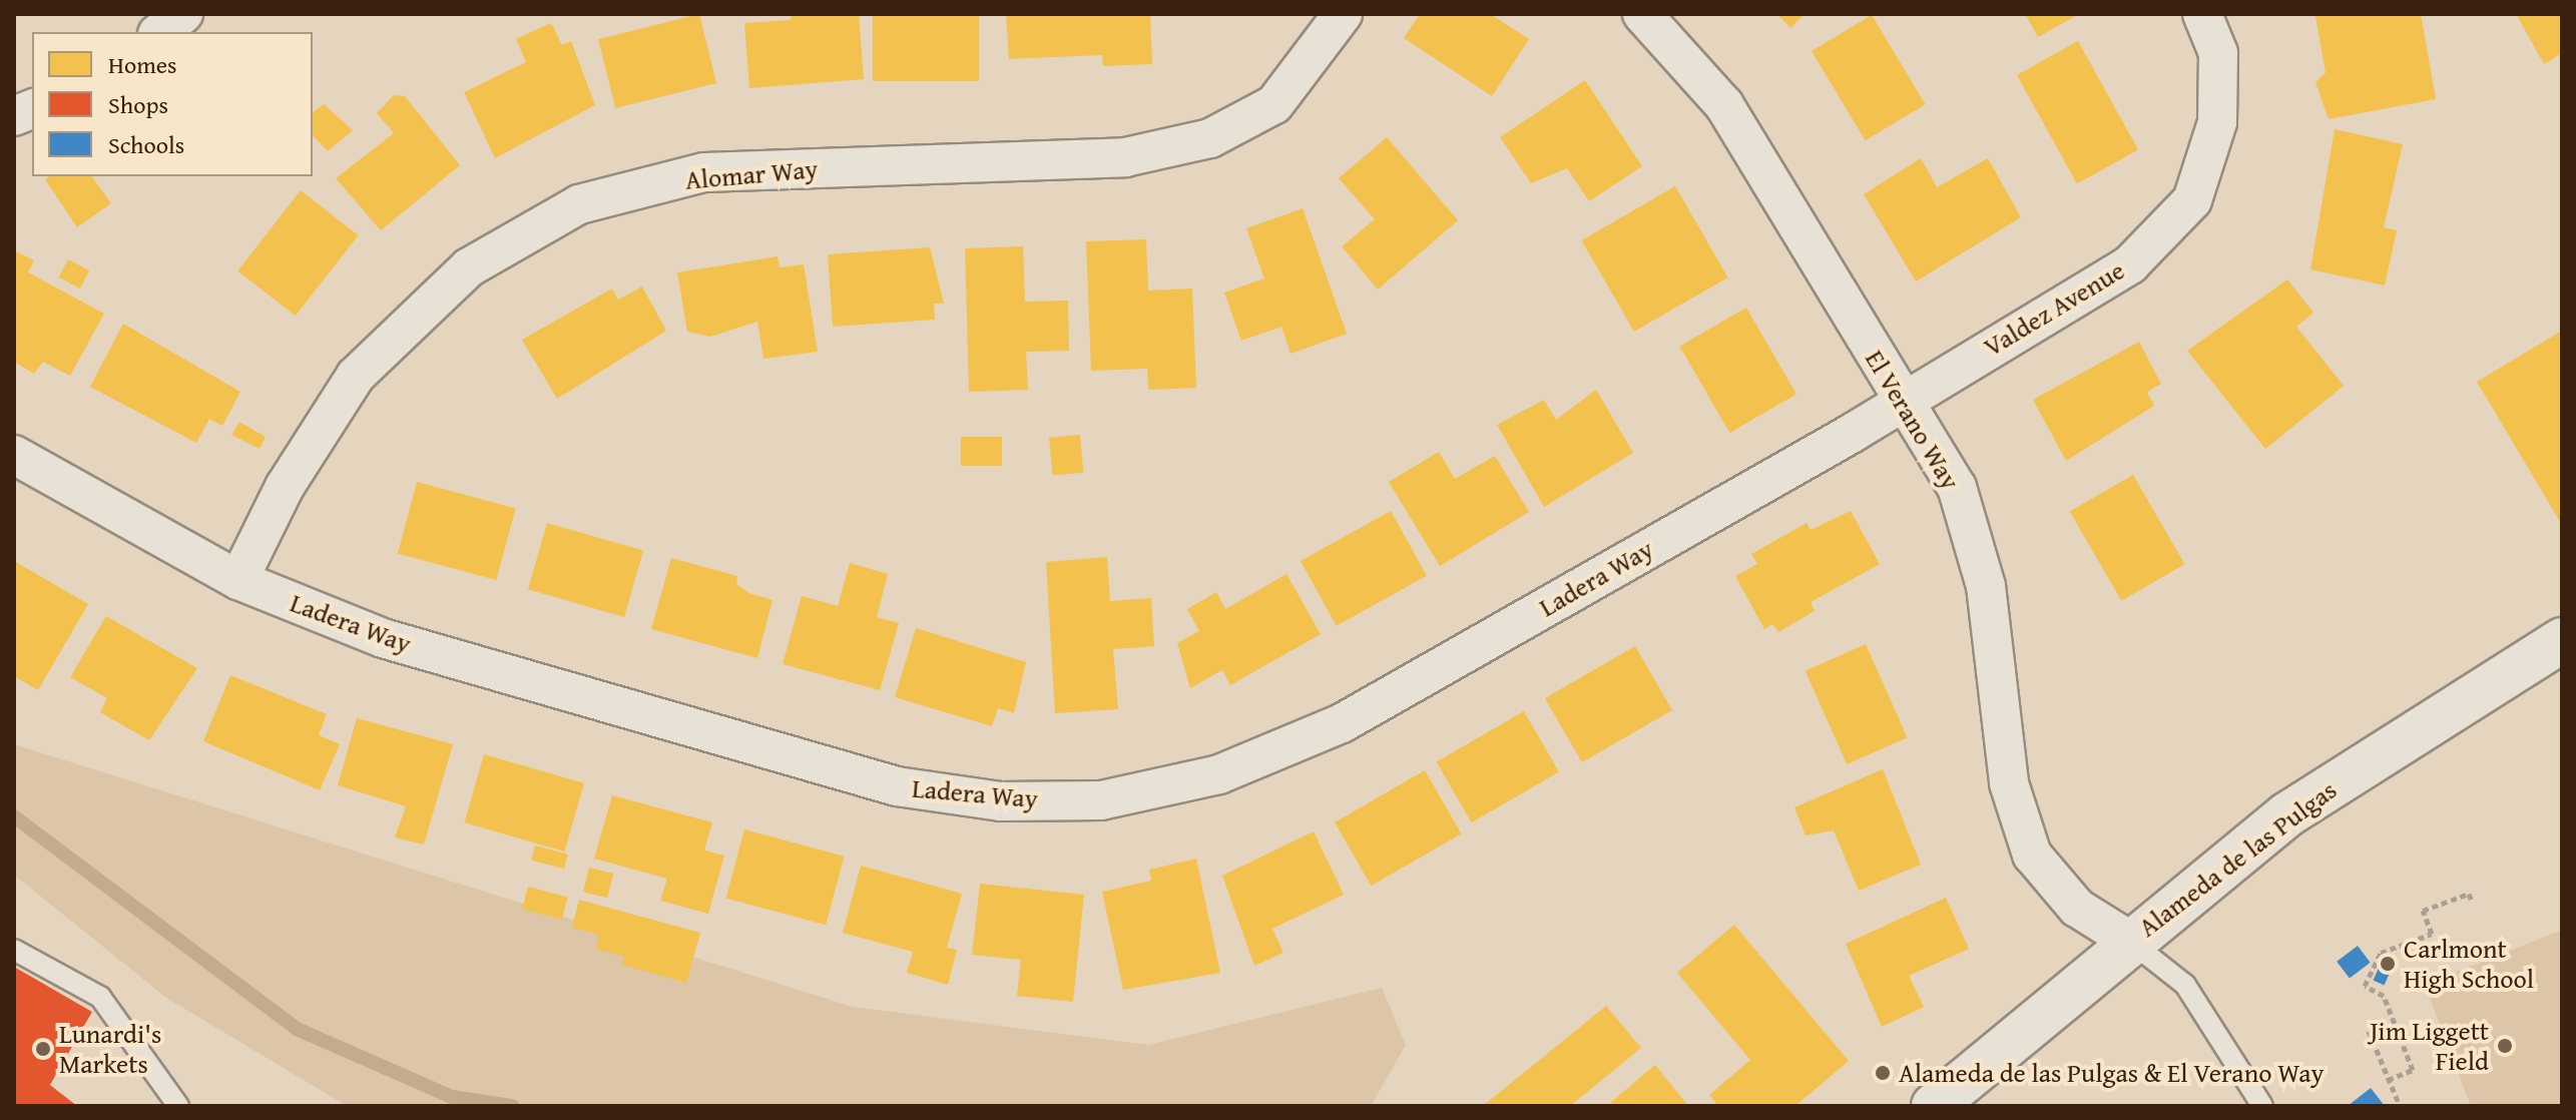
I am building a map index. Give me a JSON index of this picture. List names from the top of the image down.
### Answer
{
  "streets": {
    "main road": ["Alameda de las Pulgas"],
    "street": [
      "Alomar Way",
      "Valdez Avenue",
      "El Verano Way",
      "Ladera Way"
    ]
  },
  "crossings": [
    ["Alomar Way", "Ladera Way"],
    ["Valdez Avenue", "El Verano Way"],
    ["Valdez Avenue", "Ladera Way"],
    ["El Verano Way", "Ladera Way"],
    ["El Verano Way", "Alameda de las Pulgas"]
  ],
  "places": [
    "Carlmont High School",
    "Jim Liggett Field",
    "Lunardi's Markets",
    "Alameda de las Pulgas & El Verano Way"
  ],
  "legend": ["Homes", "Shops", "Schools"]
}
